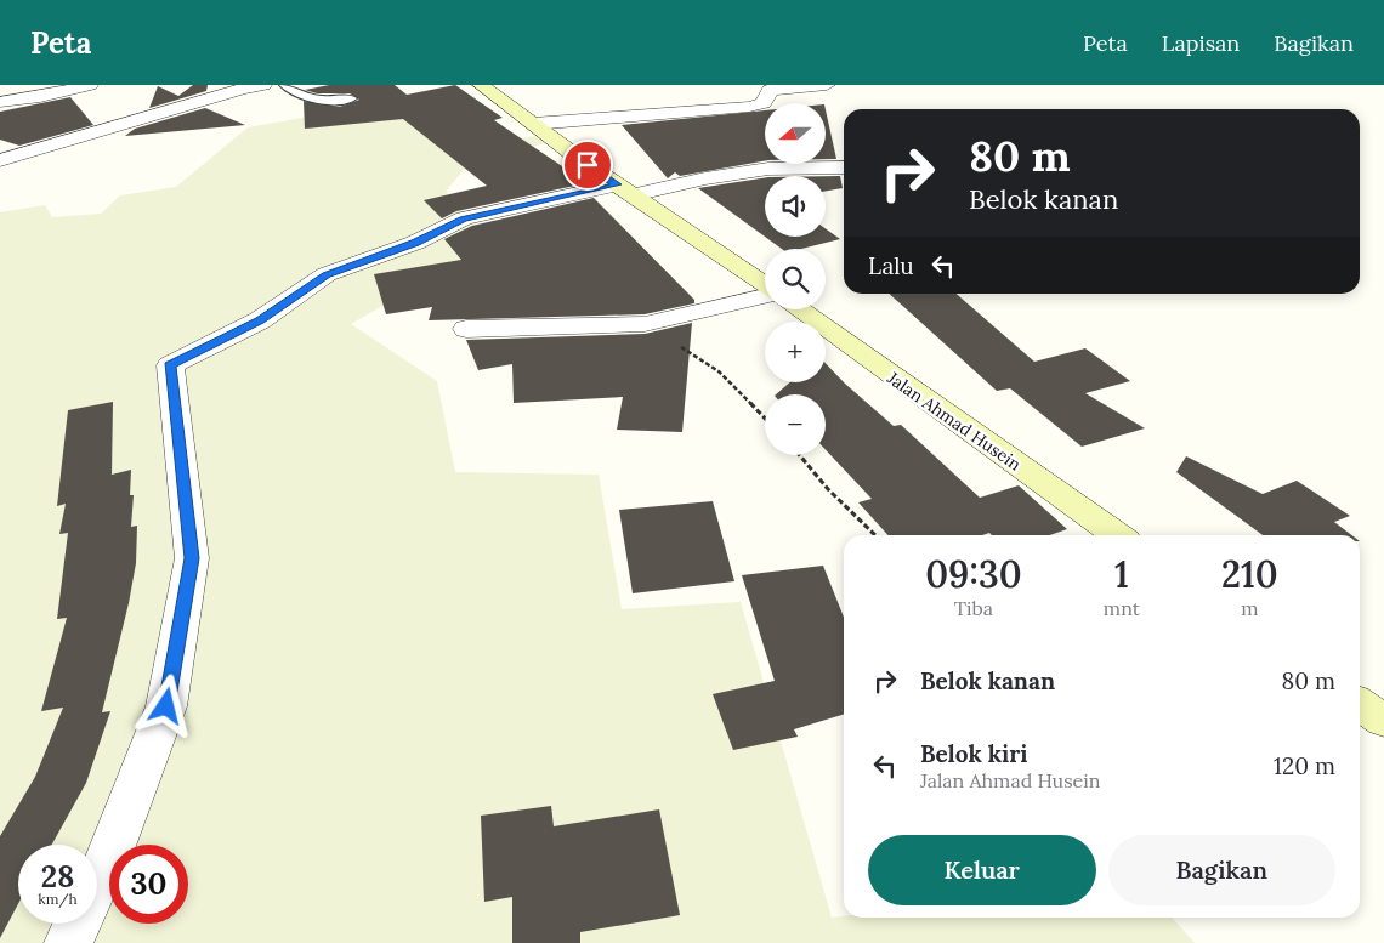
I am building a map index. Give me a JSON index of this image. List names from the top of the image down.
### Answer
{
  "streets": {
    "main road": ["Jalan Ahmad Husein"]
  },
  "north": "left",
  "page": {
    "header": "Peta",
    "nav": ["Peta", "Lapisan", "Bagikan"],
    "map_buttons": ["+", "−"],
    "turn": ["80 m", "Belok kanan"],
    "then": "Lalu",
    "eta": [
      "09:30",
      "Tiba",
      "1",
      "mnt",
      "210",
      "m"
    ],
    "list": [
      {
        "name": "Belok kanan",
        "value": "80 m"
      },
      {
        "name": "Belok kiri",
        "note": "Jalan Ahmad Husein",
        "value": "120 m"
      }
    ],
    "buttons": ["Keluar", "Bagikan"],
    "speed": "28 km/h",
    "limit": "30"
  }
}
